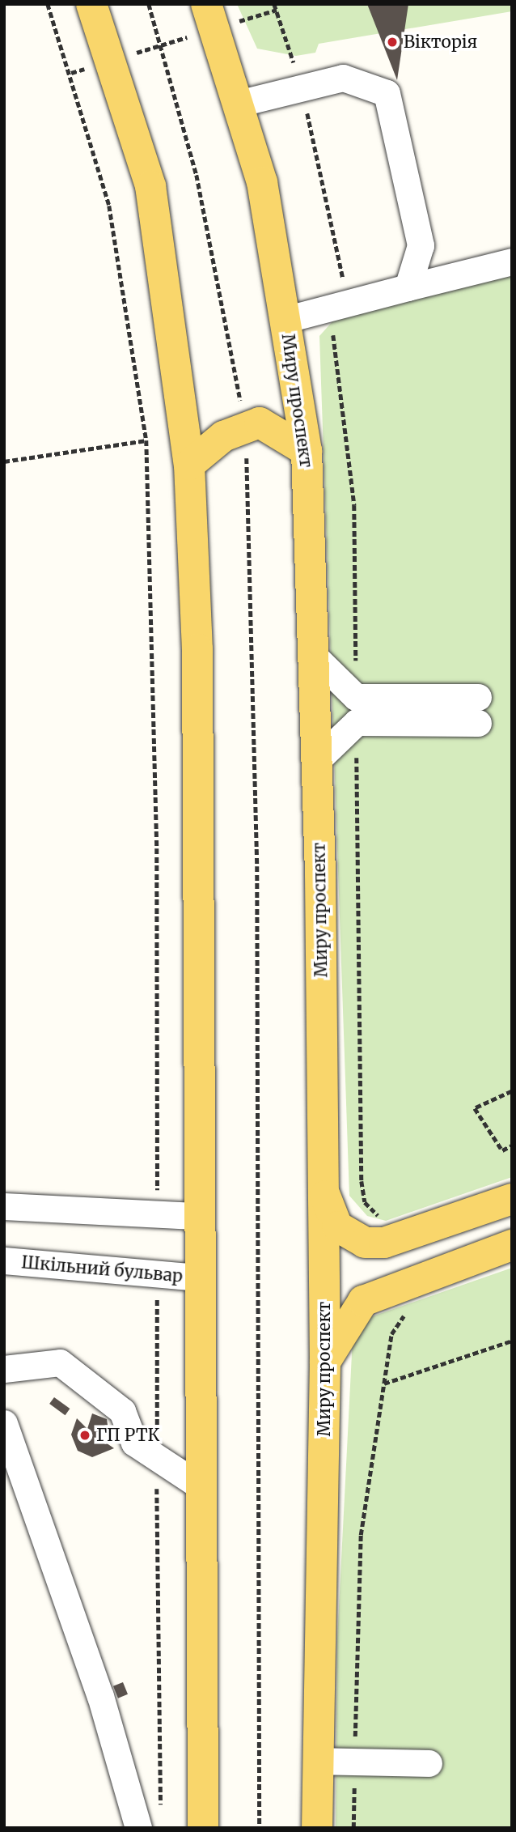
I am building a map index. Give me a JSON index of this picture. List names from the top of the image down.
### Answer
{
  "streets": {
    "main road": ["Миру проспект"],
    "street": ["Шкільний бульвар"]
  },
  "places": ["Вікторія", "ГП РТК"]
}
